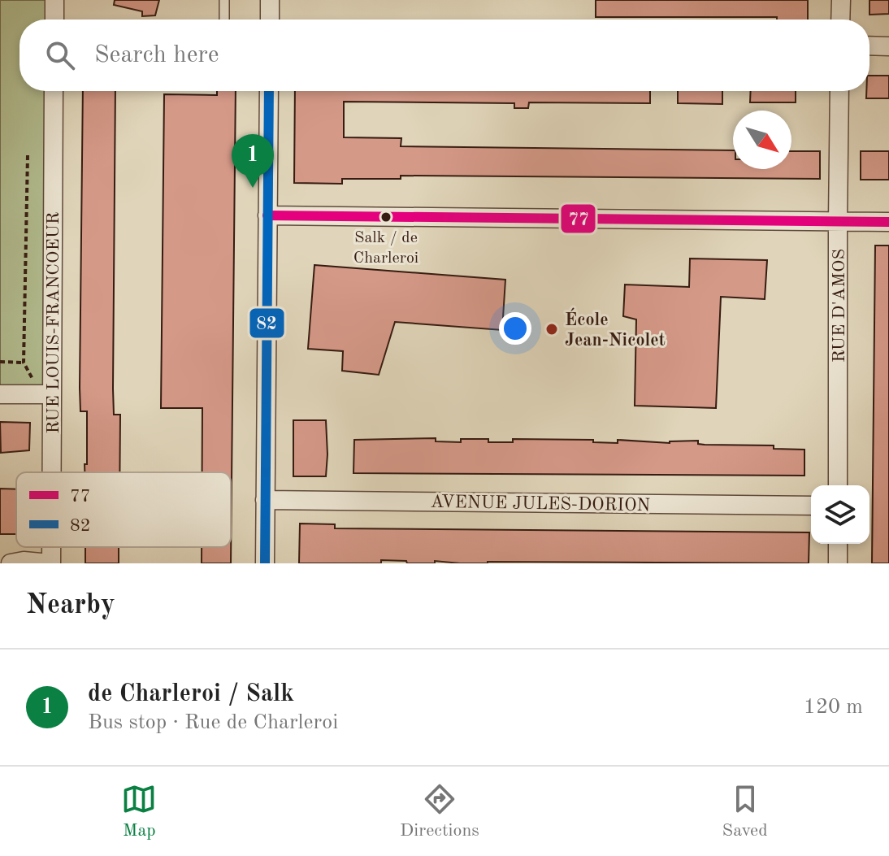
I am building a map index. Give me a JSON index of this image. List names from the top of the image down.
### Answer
{
  "streets": {
    "street": ["RUE D'AMOS", "RUE LOUIS-FRANCOEUR", "AVENUE JULES-DORION"]
  },
  "places": ["Salk / de Charleroi", "École Jean-Nicolet"],
  "lines": ["transit line 82", "transit line 77"],
  "legend": ["77", "82"],
  "north": "bottom right",
  "page": {
    "search": "Search here",
    "pins": "1",
    "heading": "Nearby",
    "list": [
      {
        "mark": "1",
        "name": "de Charleroi / Salk",
        "note": "Bus stop · Rue de Charleroi",
        "value": "120 m"
      }
    ],
    "nav": ["Map", "Directions", "Saved"]
  }
}
